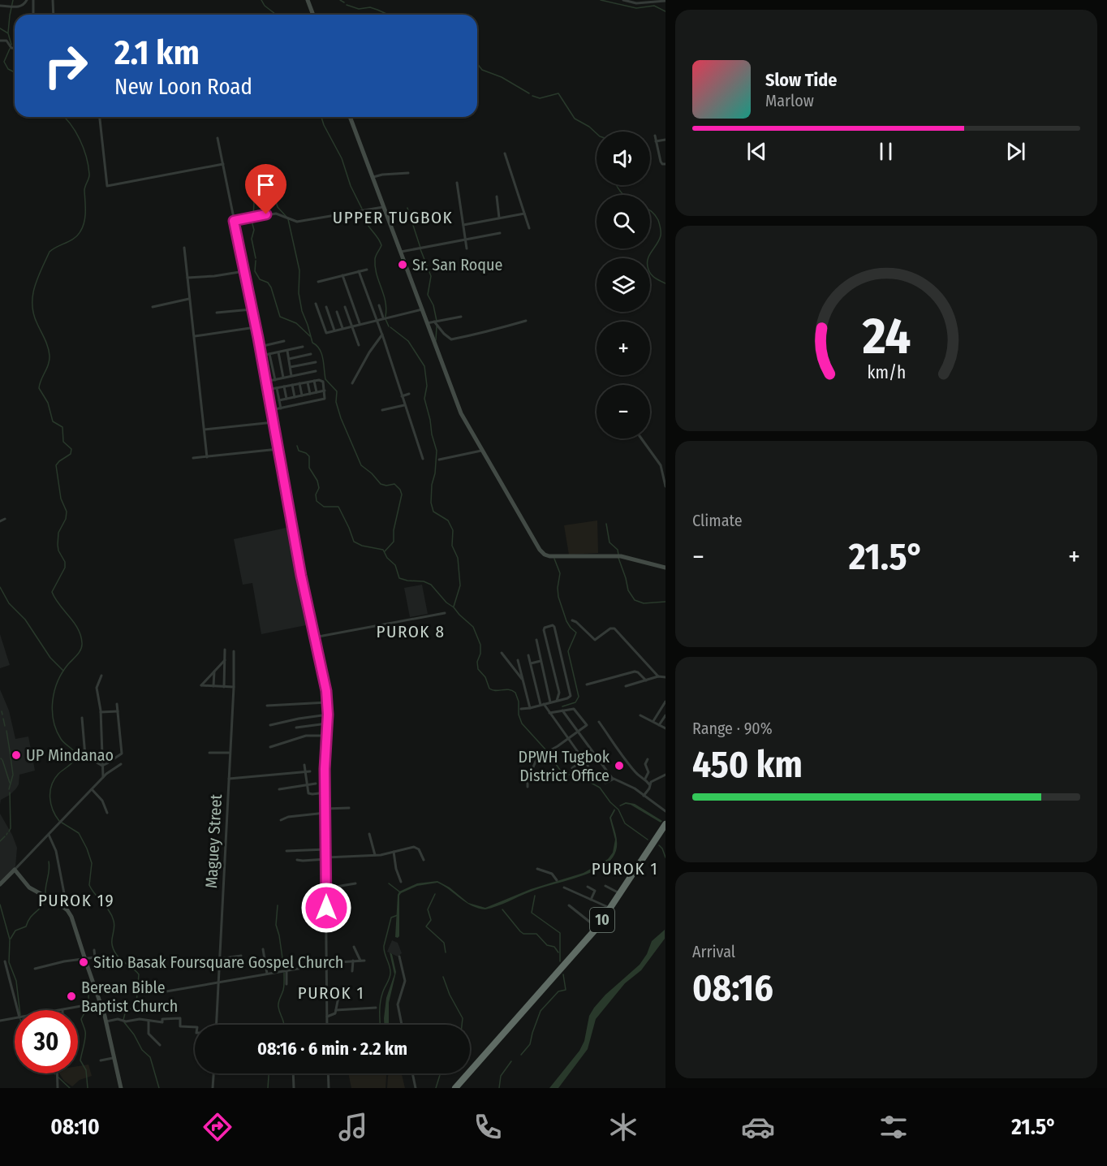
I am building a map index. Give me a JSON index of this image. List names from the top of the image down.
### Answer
{
  "streets": {
    "highway": ["10"],
    "street": ["Maguey Street"]
  },
  "districts": [
    "UPPER TUGBOK",
    "PUROK 8",
    "PUROK 1",
    "PUROK 19",
    "PUROK 1"
  ],
  "places": [
    "Sr. San Roque",
    "UP Mindanao",
    "DPWH Tugbok District Office",
    "Sitio Basak Foursquare Gospel Church",
    "Berean Bible Baptist Church"
  ],
  "page": {
    "turn": ["2.1 km", "New Loon Road"],
    "song": ["Slow Tide", "Marlow"],
    "map_buttons": ["+", "−"],
    "tile": [
      "Climate",
      ["Range · 90%", "450 km"],
      ["Arrival", "08:16"]
    ],
    "heat": ["−", "21.5°", "+"],
    "limit": "30",
    "trip": "08:16 · 6 min · 2.2 km",
    "tabs": ["08:10", "21.5°"],
    "gauge": ["24", "km/h"]
  }
}
